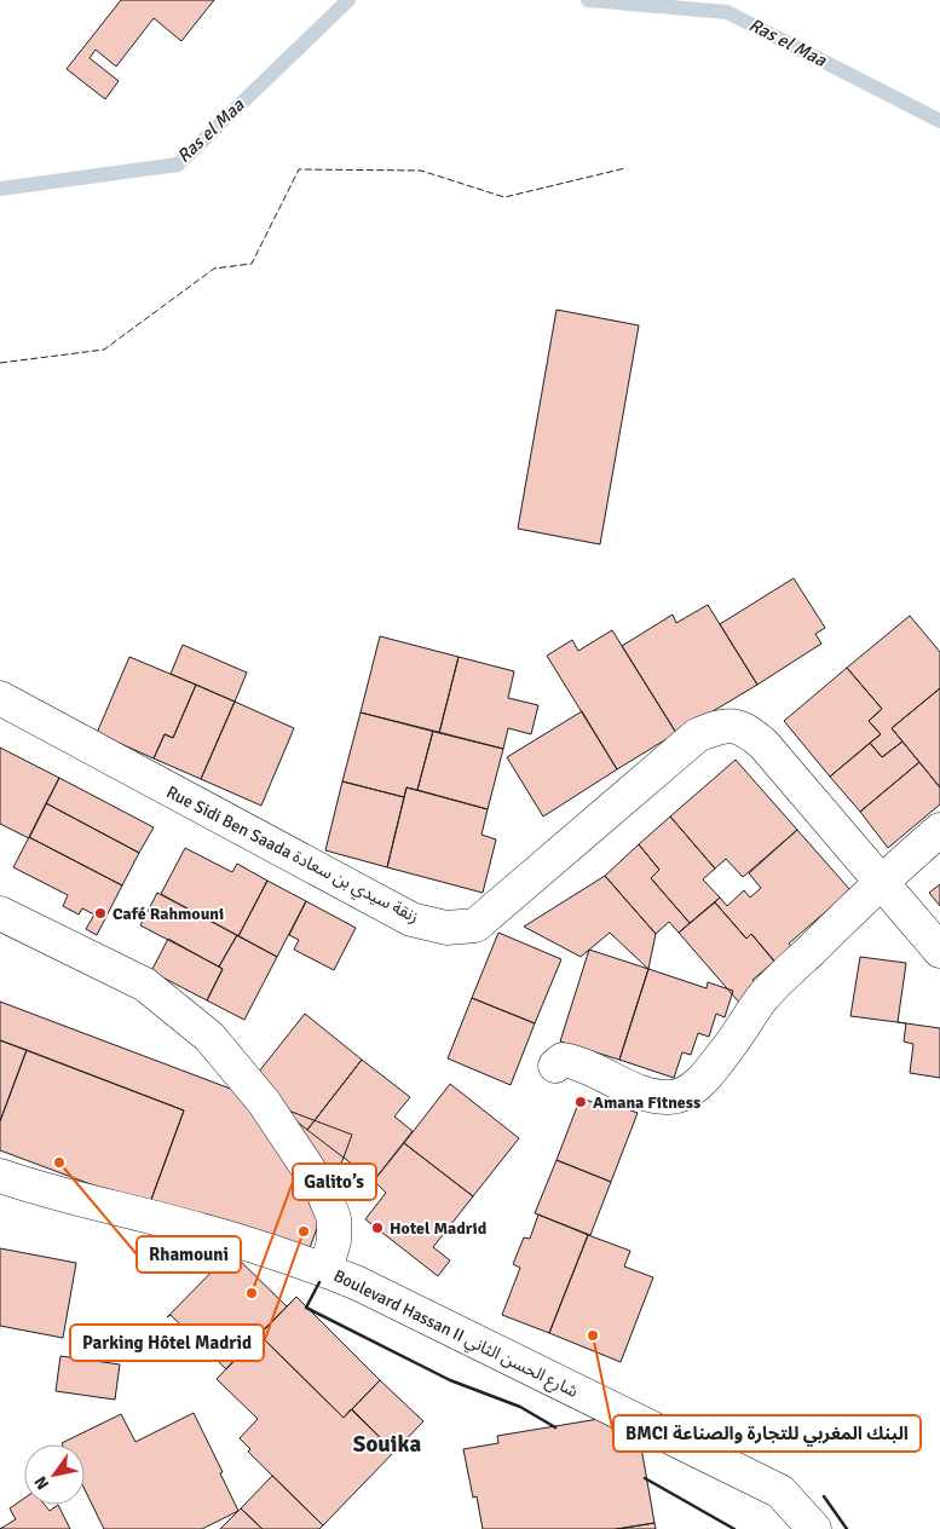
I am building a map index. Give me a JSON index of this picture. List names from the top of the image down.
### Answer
{
  "streets": {
    "street": ["Rue Sidi Ben Saada زنقة سيدي بن سعادة", "Boulevard Hassan II شارع الحسن الثاني"]
  },
  "districts": ["Souika"],
  "water": ["Ras el Maa"],
  "places": [
    "Café Rahmouni",
    "Amana Fitness",
    "Rhamouni",
    "Hotel Madrid",
    "Parking Hôtel Madrid",
    "Galito’s",
    "BMCI البنك المغربي للتجارة والصناعة"
  ],
  "north": "bottom left"
}
